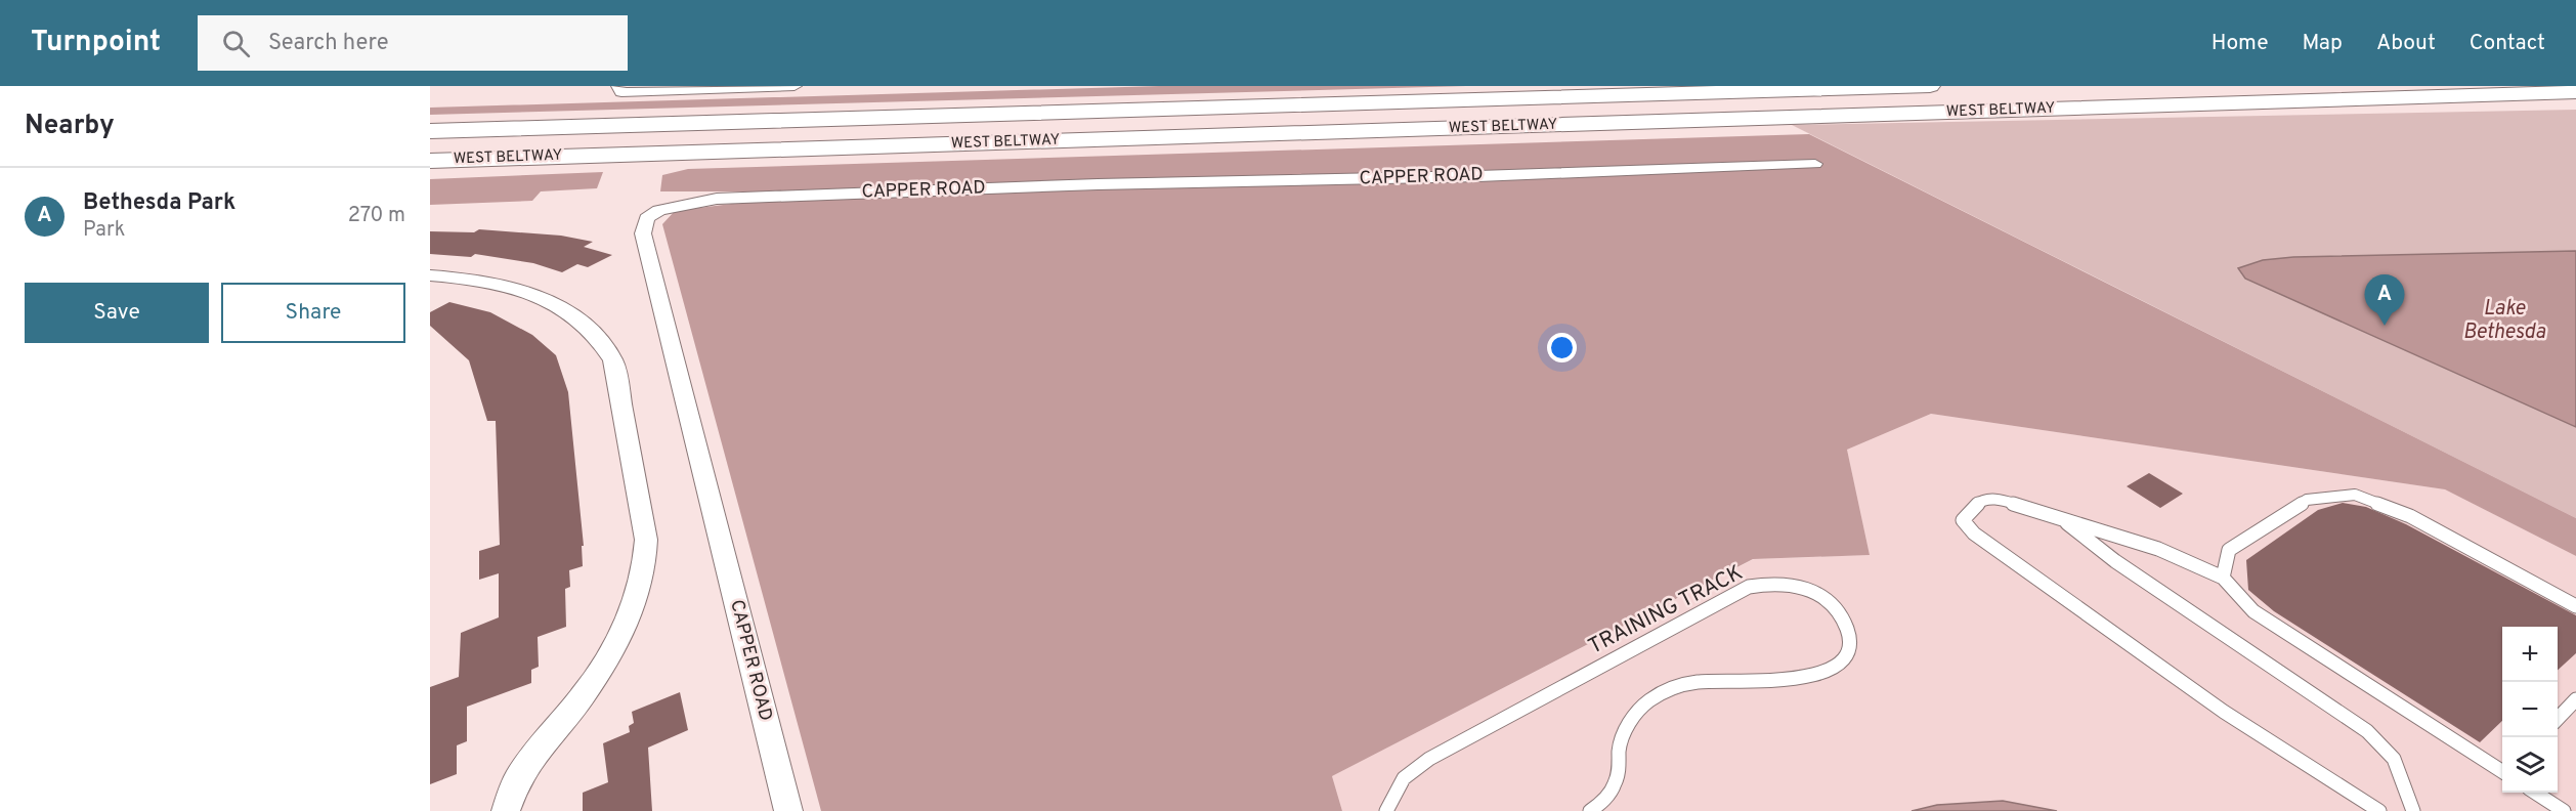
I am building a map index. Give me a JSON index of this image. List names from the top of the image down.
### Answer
{
  "streets": {
    "highway": ["WEST BELTWAY"],
    "street": ["CAPPER ROAD"],
    "lane": ["TRAINING TRACK"]
  },
  "water": ["Lake Bethesda"],
  "page": {
    "header": "Turnpoint",
    "search": "Search here",
    "nav": [
      "Home",
      "Map",
      "About",
      "Contact"
    ],
    "heading": "Nearby",
    "list": [
      {
        "mark": "A",
        "name": "Bethesda Park",
        "note": "Park",
        "value": "270 m"
      }
    ],
    "buttons": ["Save", "Share"],
    "pins": "A",
    "map_buttons": ["+", "−"]
  }
}
